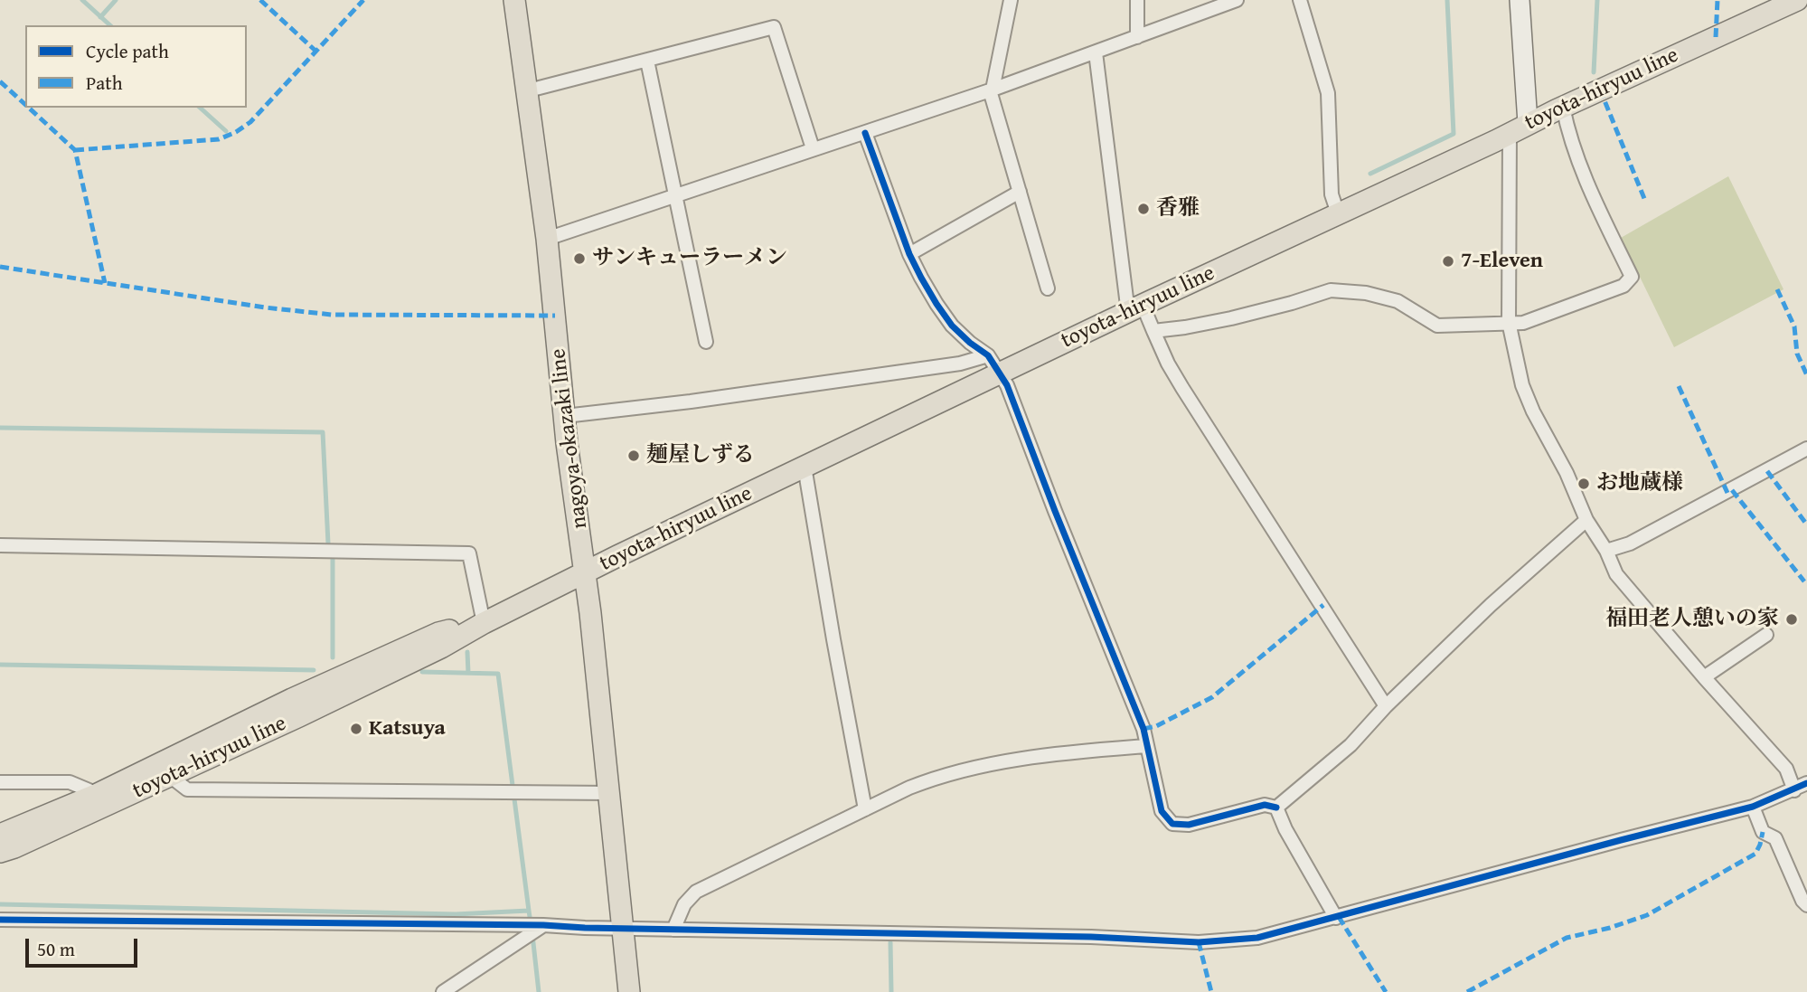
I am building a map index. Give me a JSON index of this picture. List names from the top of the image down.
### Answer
{
  "streets": {
    "main road": ["toyota-hiryuu line", "nagoya-okazaki line"]
  },
  "crossings": [
    ["toyota-hiryuu line", "nagoya-okazaki line"]
  ],
  "places": [
    "香雅",
    "サンキューラーメン",
    "7-Eleven",
    "麺屋しずる",
    "お地蔵様",
    "福田老人憩いの家",
    "Katsuya"
  ],
  "legend": ["Cycle path", "Path"],
  "scale_bar": "50 m"
}
